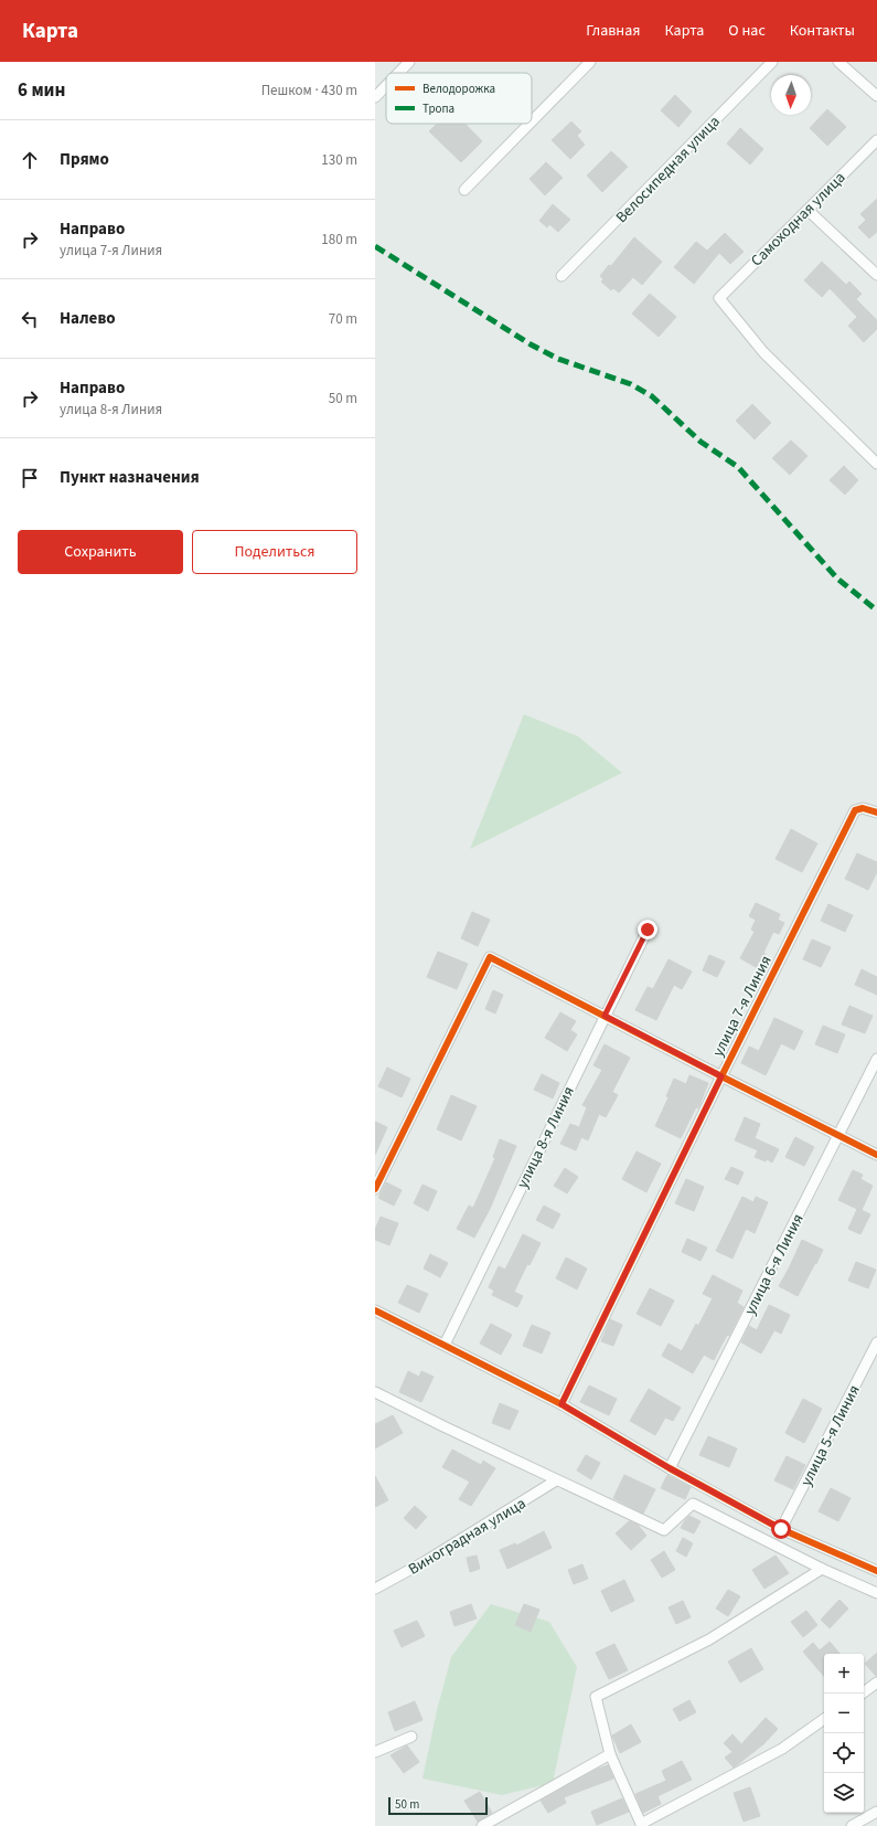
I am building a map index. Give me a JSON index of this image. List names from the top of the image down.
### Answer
{
  "streets": {
    "street": [
      "Велосипедная улица",
      "Самоходная улица",
      "улица 7-я Линия",
      "улица 8-я Линия",
      "улица 6-я Линия",
      "улица 5-я Линия",
      "Виноградная улица"
    ]
  },
  "legend": ["Велодорожка", "Тропа"],
  "scale_bar": "50 m",
  "north": "bottom",
  "page": {
    "header": "Карта",
    "nav": [
      "Главная",
      "Карта",
      "О нас",
      "Контакты"
    ],
    "heading": ["6 мин", "Пешком · 430 m"],
    "list": [
      ["Прямо", "130 m"],
      ["Направо", "улица 7-я Линия", "180 m"],
      ["Налево", "70 m"],
      ["Направо", "улица 8-я Линия", "50 m"],
      "Пункт назначения"
    ],
    "buttons": ["Сохранить", "Поделиться"],
    "map_buttons": ["+", "−"],
    "scale": "50 m"
  }
}
